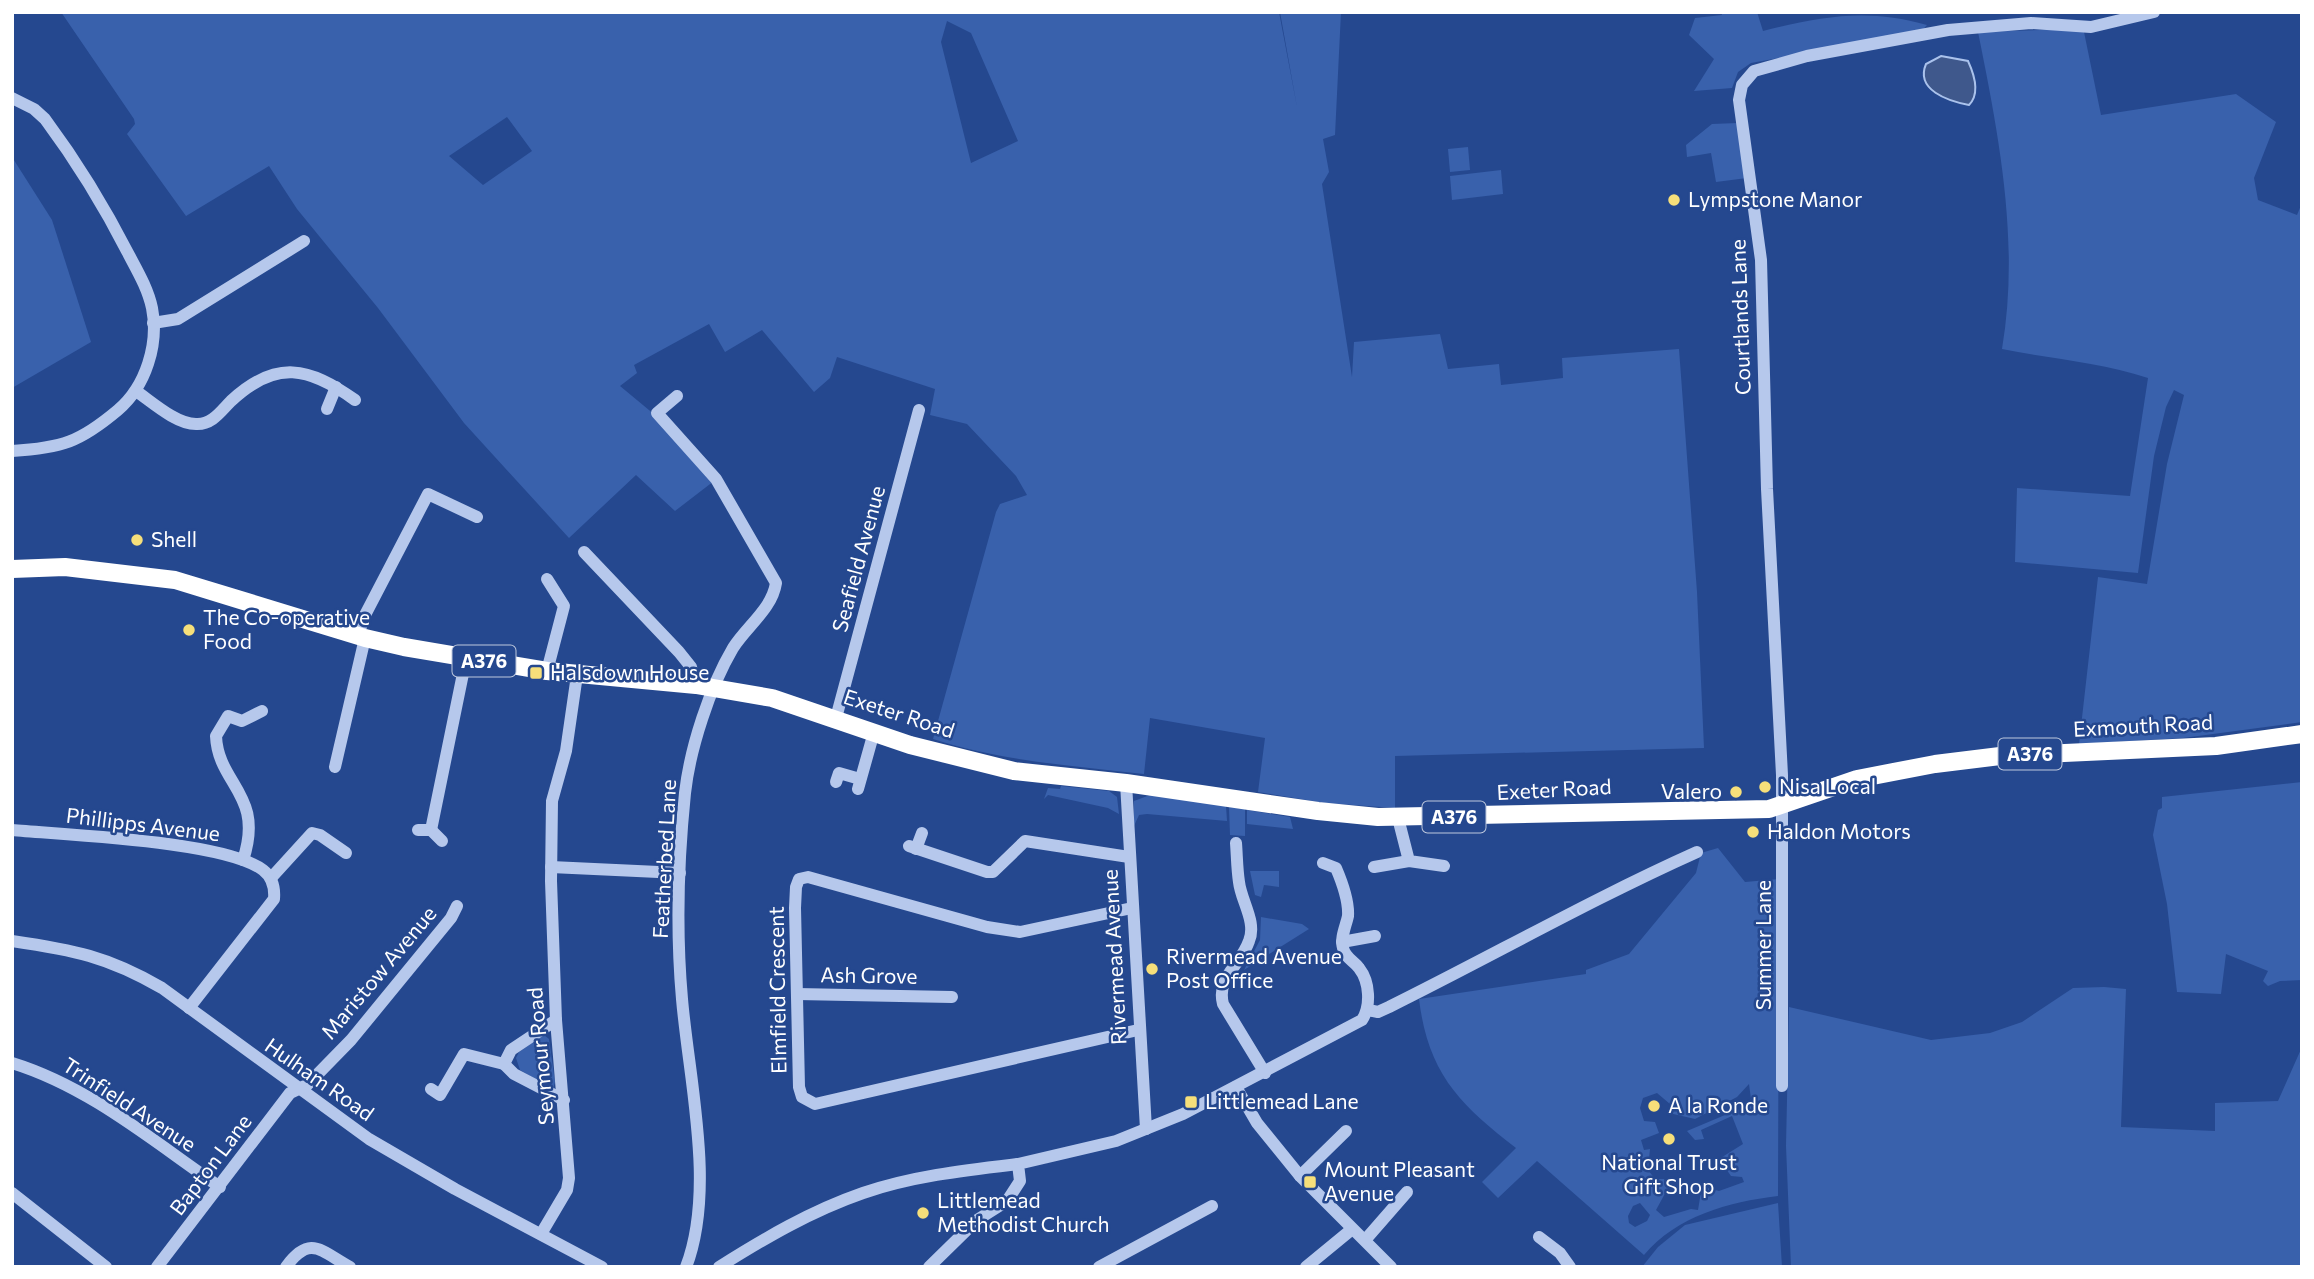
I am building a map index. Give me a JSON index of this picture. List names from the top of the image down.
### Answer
{
  "streets": {
    "highway": ["A376", "Exeter Road", "Exmouth Road"],
    "street": [
      "Courtlands Lane",
      "Seafield Avenue",
      "Phillipps Avenue",
      "Featherbed Lane",
      "Summer Lane",
      "Rivermead Avenue",
      "Maristow Avenue",
      "Ash Grove",
      "Elmfield Crescent",
      "Seymour Road",
      "Hulham Road",
      "Trinfield Avenue",
      "Bapton Lane"
    ]
  },
  "crossings": [
    ["Courtlands Lane", "Exeter Road"],
    ["Courtlands Lane", "Exmouth Road"],
    ["Courtlands Lane", "Summer Lane"],
    ["Seafield Avenue", "Exeter Road"],
    ["Exeter Road", "Exmouth Road"],
    ["Exeter Road", "Featherbed Lane"],
    ["Exeter Road", "Summer Lane"],
    ["Exeter Road", "Rivermead Avenue"],
    ["Exeter Road", "Seymour Road"],
    ["Exmouth Road", "Summer Lane"],
    ["Rivermead Avenue", "Elmfield Crescent"],
    ["Maristow Avenue", "Hulham Road"],
    ["Maristow Avenue", "Bapton Lane"],
    ["Ash Grove", "Elmfield Crescent"],
    ["Seymour Road", "Hulham Road"],
    ["Hulham Road", "Bapton Lane"],
    ["Trinfield Avenue", "Bapton Lane"]
  ],
  "places": {
    "other": [
      "Lympstone Manor",
      "Shell",
      "The Co-operative Food",
      "Nisa Local",
      "Valero",
      "Haldon Motors",
      "Rivermead Avenue Post Office",
      "A la Ronde",
      "National Trust Gift Shop",
      "Littlemead Methodist Church"
    ],
    "transit": ["Halsdown House", "Littlemead Lane", "Mount Pleasant Avenue"]
  }
}
